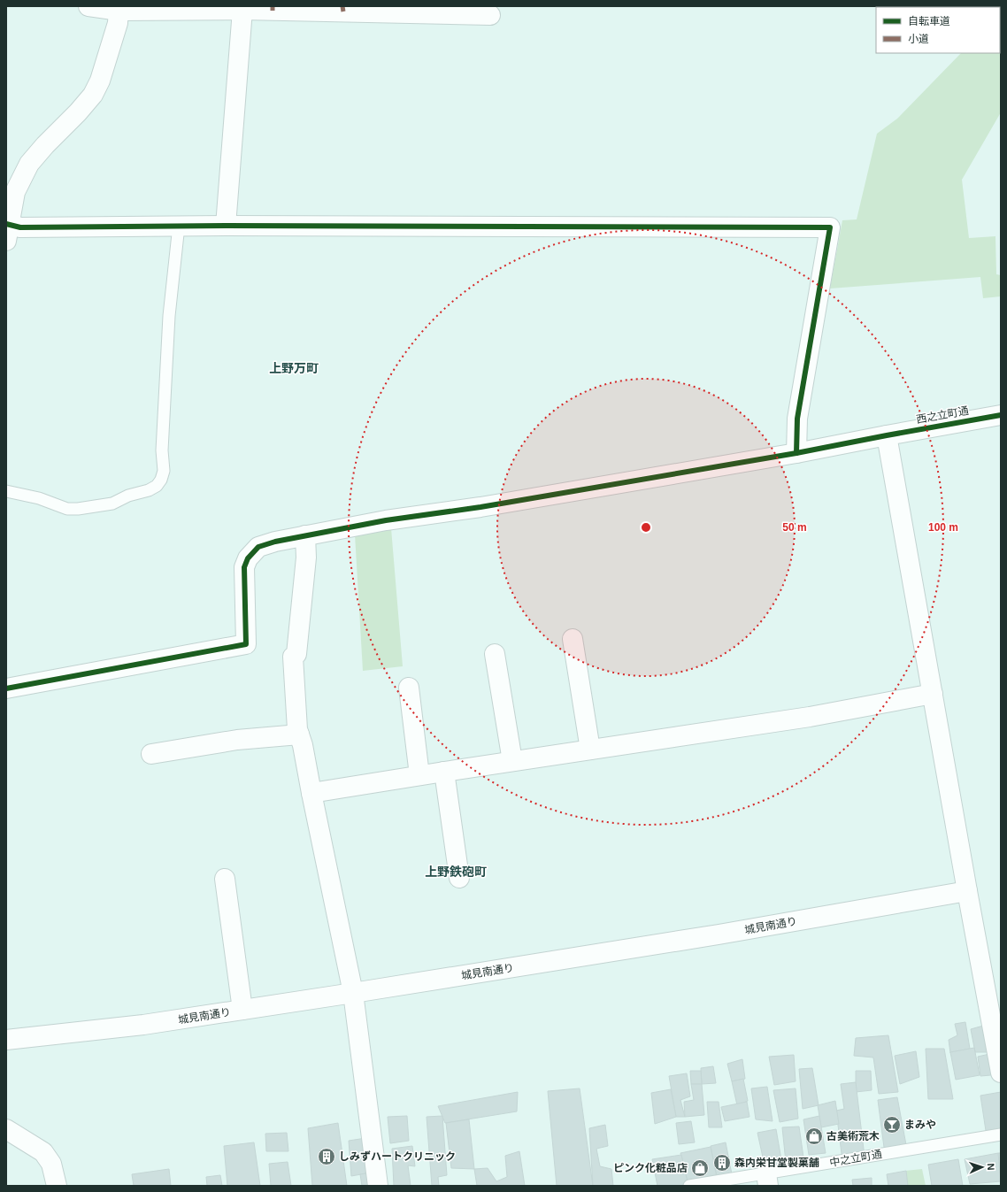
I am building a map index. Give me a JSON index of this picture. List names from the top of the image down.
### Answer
{
  "streets": {
    "street": ["西之立町通", "城見南通り"],
    "lane": ["中之立町通"]
  },
  "districts": ["上野万町", "上野鉄砲町"],
  "places": {
    "bar": ["まみや"],
    "shop": ["古美術荒木", "ピンク化粧品店"],
    "building": ["しみずハートクリニック", "森内栄甘堂製菓舗"]
  },
  "legend": ["自転車道", "小道"],
  "north": "right",
  "rings": ["50 m", "100 m"]
}
